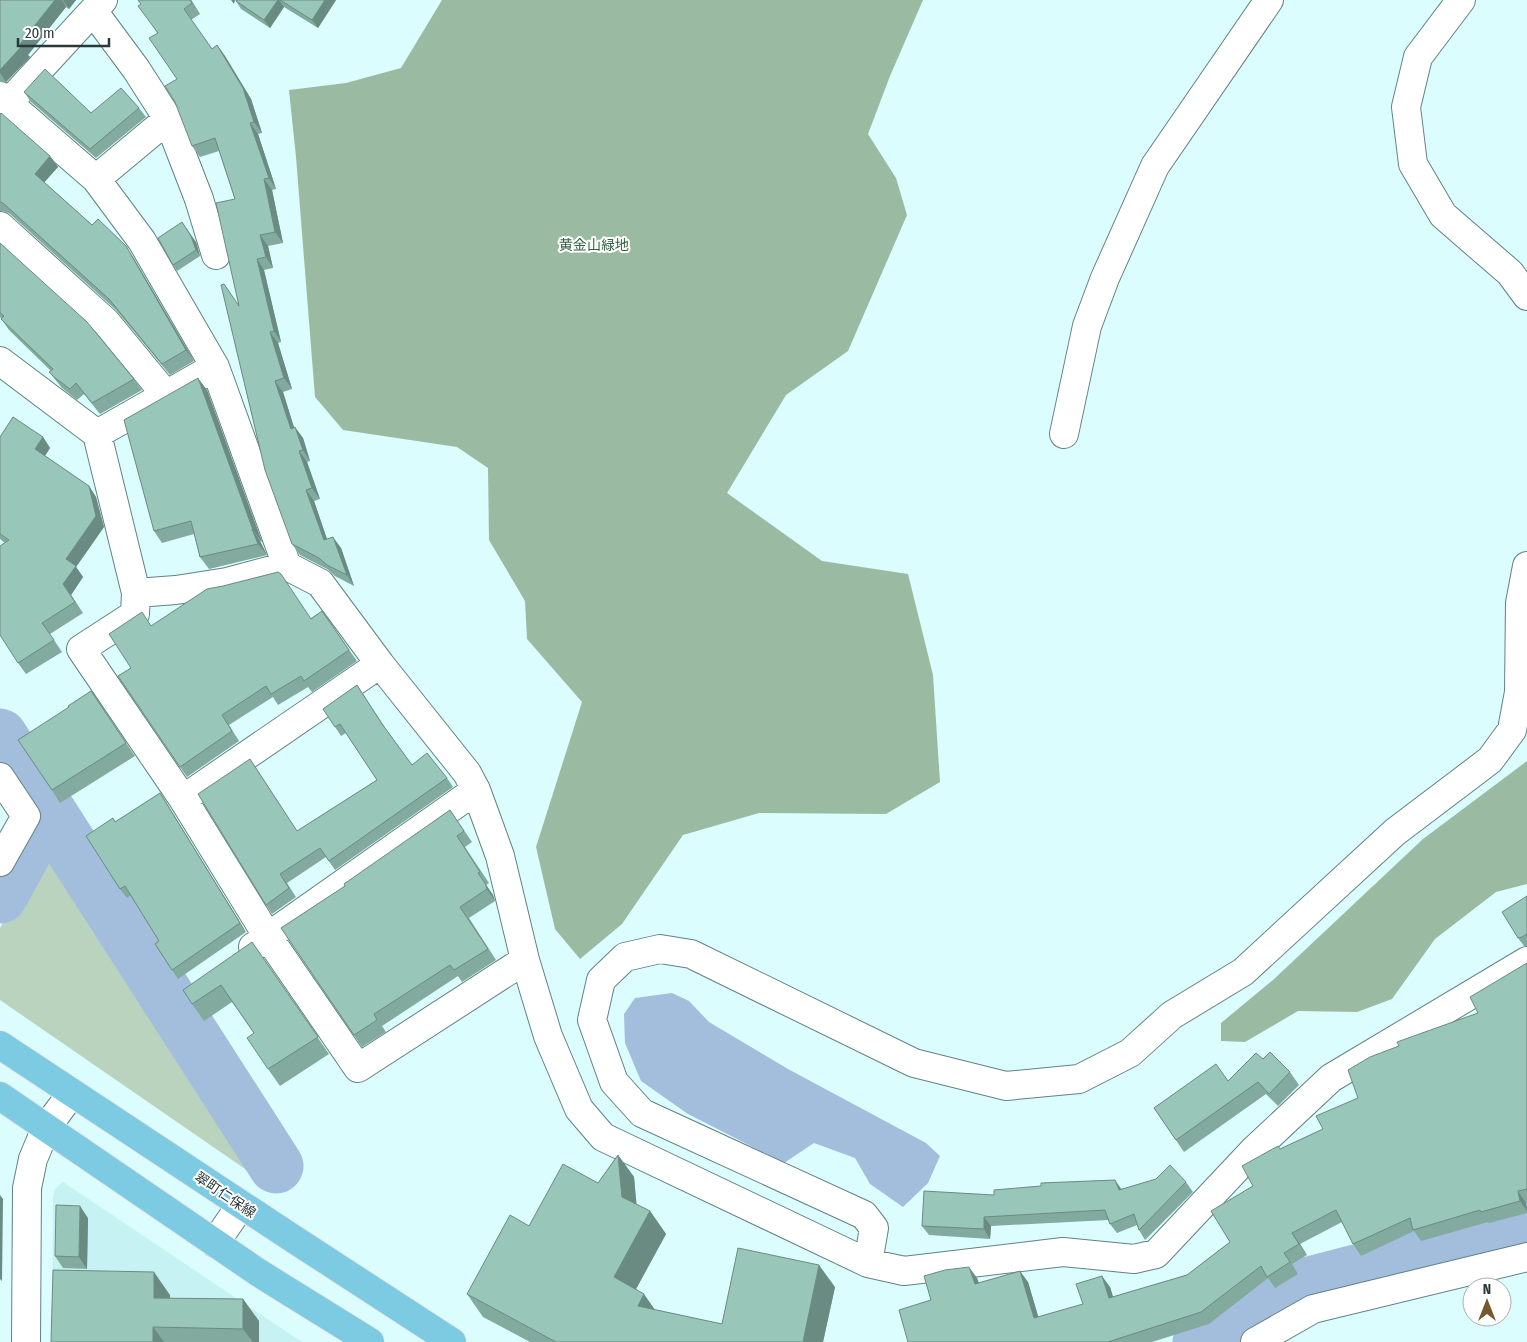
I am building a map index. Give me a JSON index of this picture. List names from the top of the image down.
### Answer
{
  "streets": {
    "main road": ["翠町仁保線"]
  },
  "parks": ["黄金山緑地"],
  "scale_bar": "20 m",
  "north": "top"
}
